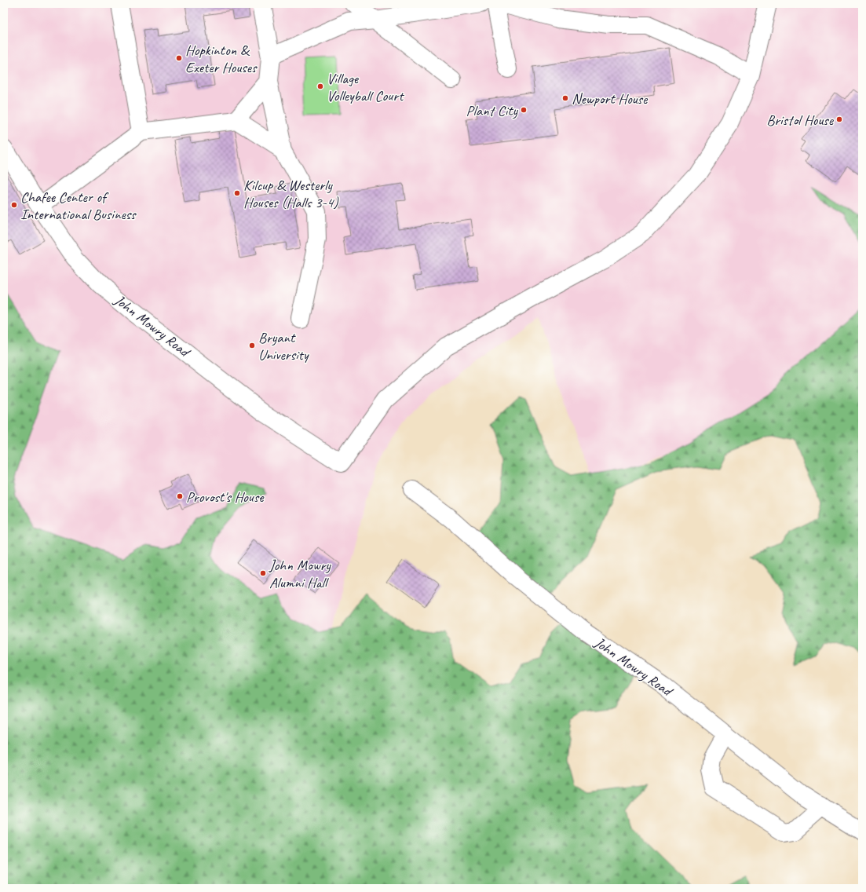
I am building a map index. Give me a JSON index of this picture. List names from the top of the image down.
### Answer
{
  "streets": {
    "street": ["John Mowry Road"]
  },
  "places": [
    "Hopkinton & Exeter Houses",
    "Village Volleyball Court",
    "Newport House",
    "Plant City",
    "Bristol House",
    "Kilcup & Westerly Houses (Halls 3-4)",
    "Chafee Center of International Business",
    "Bryant University",
    "Provost's House",
    "John Mowry Alumni Hall"
  ]
}
